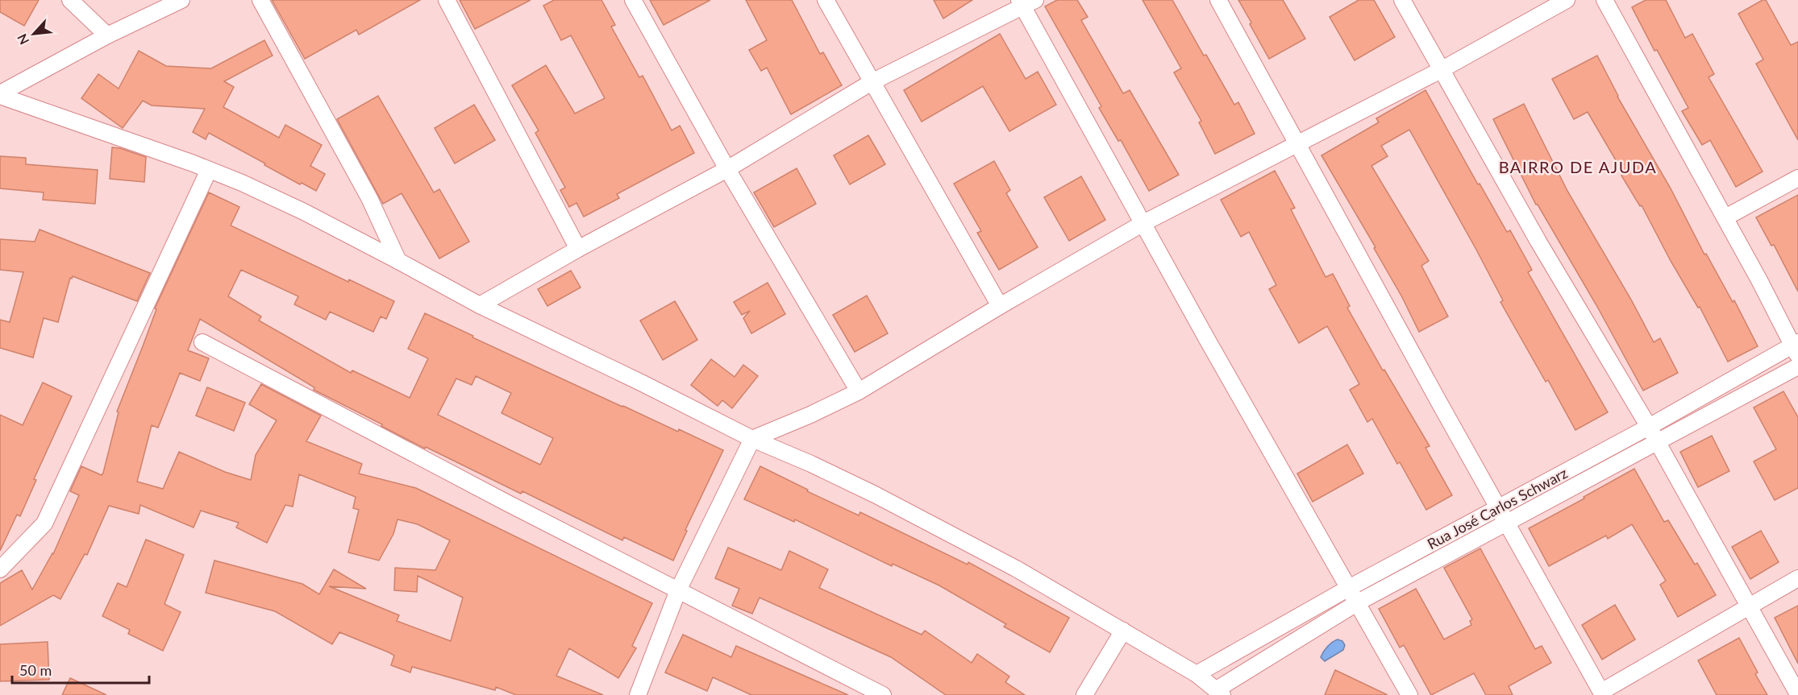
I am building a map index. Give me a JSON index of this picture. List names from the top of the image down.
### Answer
{
  "streets": {
    "street": ["Rua José Carlos Schwarz"]
  },
  "districts": ["BAIRRO DE AJUDA"],
  "scale_bar": "50 m",
  "north": "bottom left"
}
